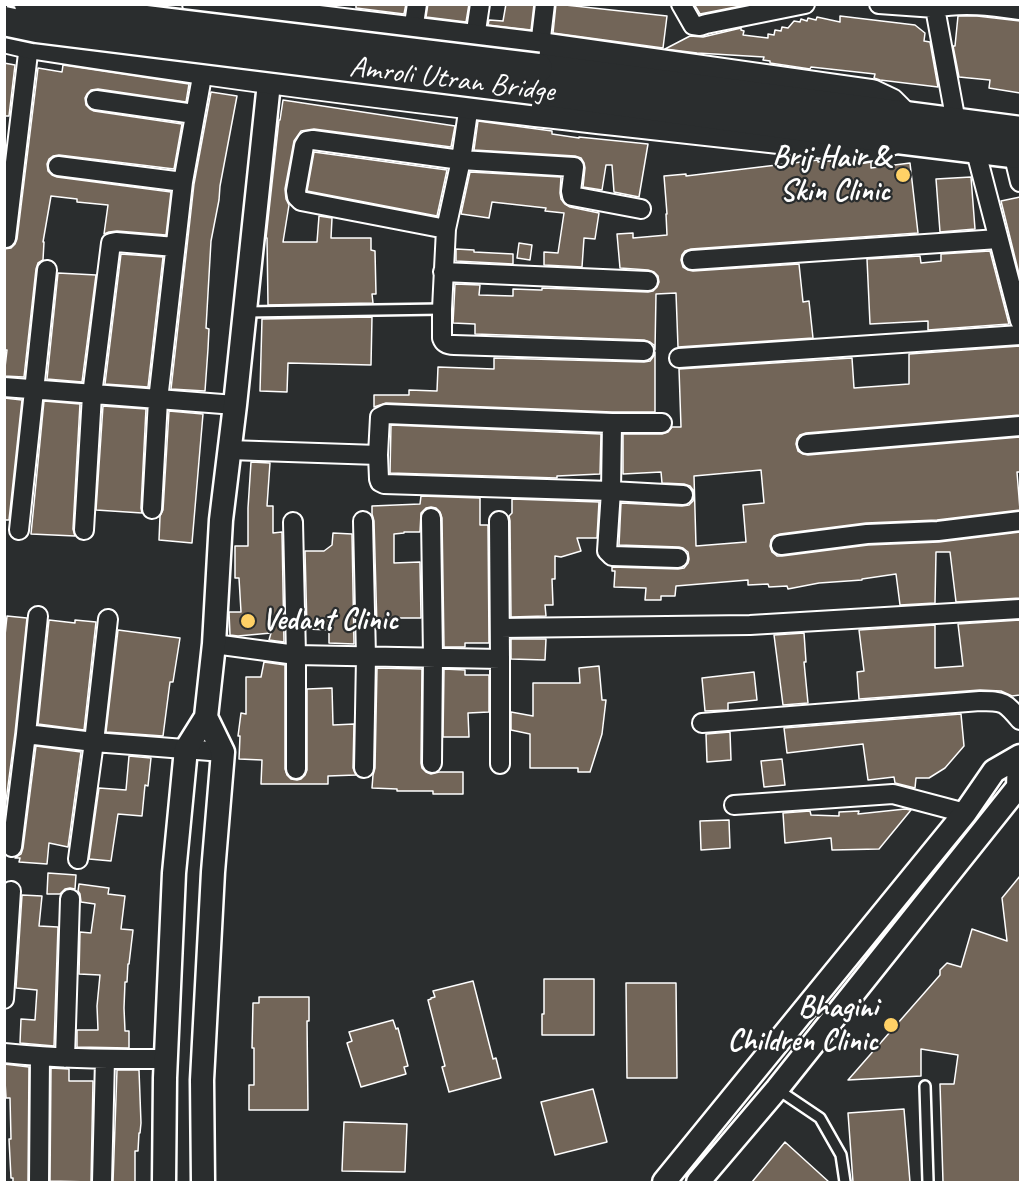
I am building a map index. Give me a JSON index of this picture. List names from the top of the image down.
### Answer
{
  "streets": {
    "main road": ["Amroli Utran Bridge"]
  },
  "places": ["Brij Hair & Skin Clinic", "Vedant Clinic", "Bhagini Children Clinic"]
}
